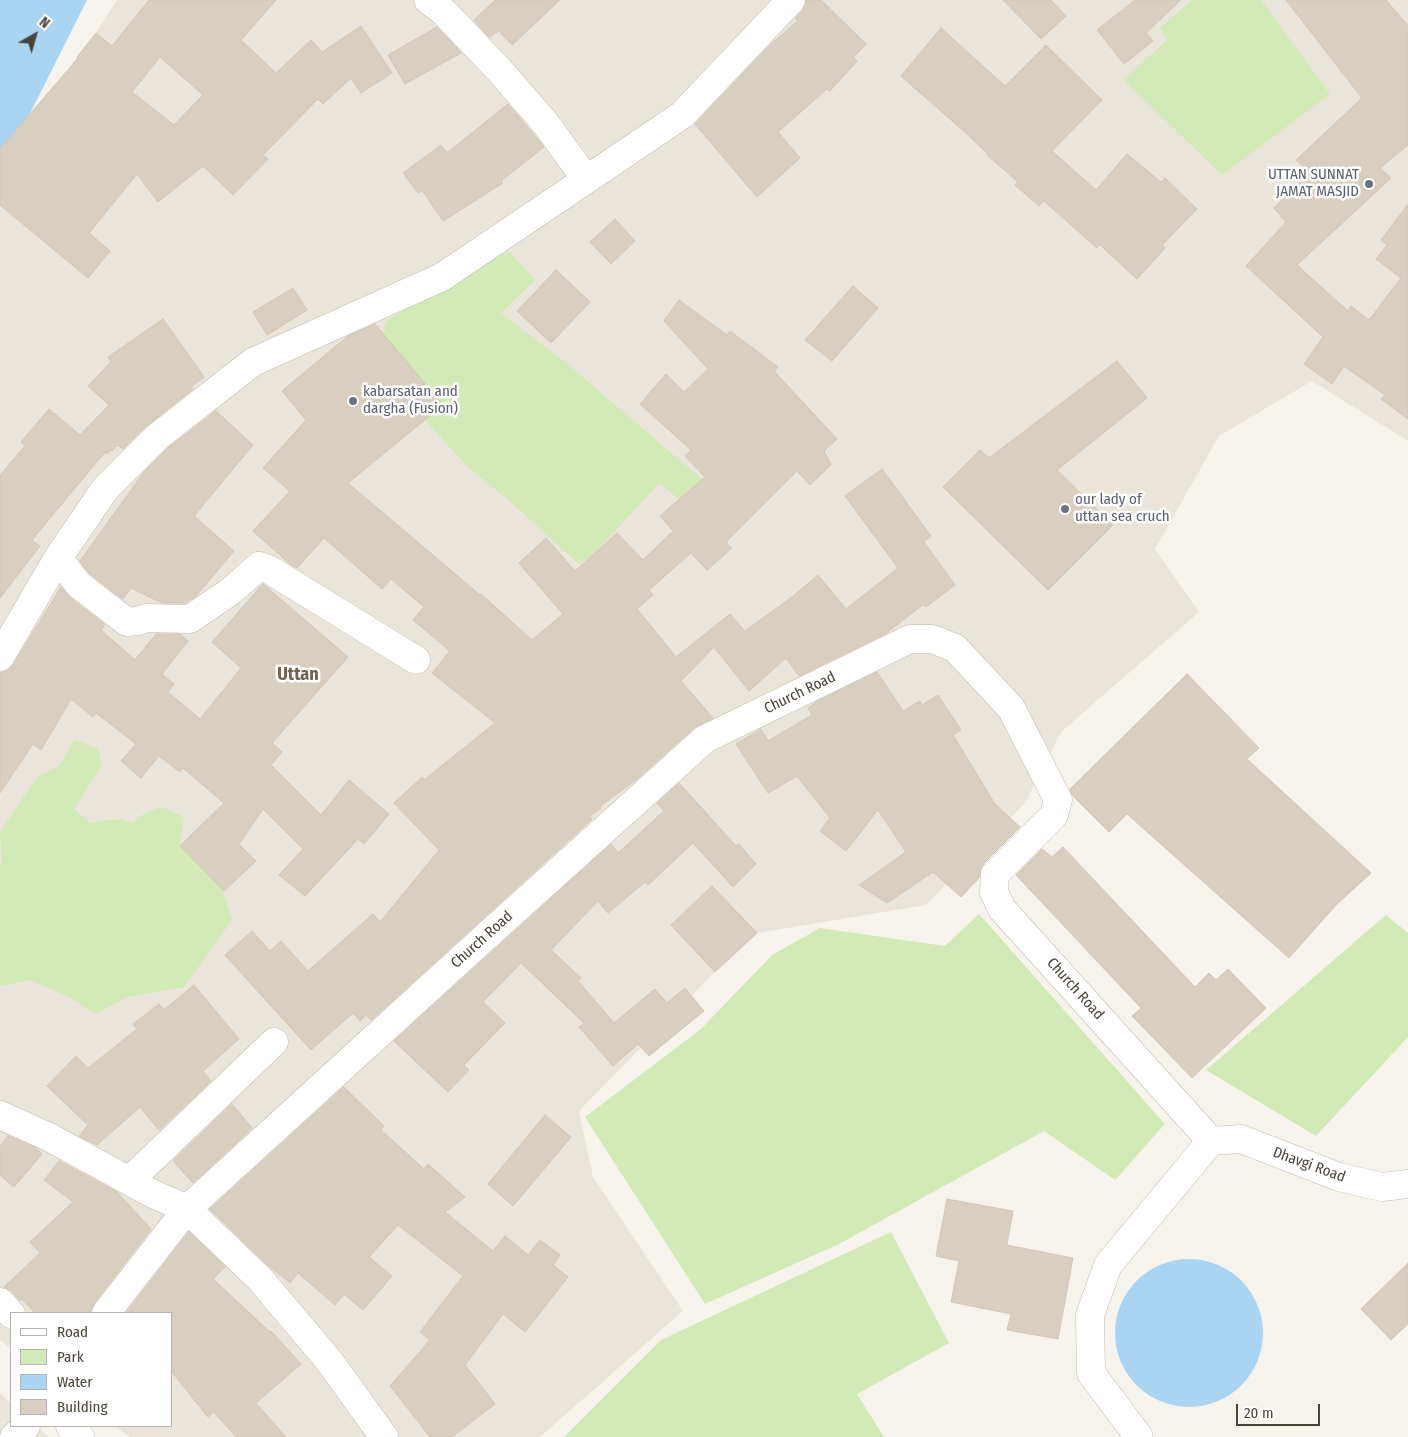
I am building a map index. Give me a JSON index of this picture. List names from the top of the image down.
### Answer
{
  "streets": {
    "street": ["Church Road", "Dhavgi Road"]
  },
  "crossings": [
    ["Church Road", "Dhavgi Road"]
  ],
  "districts": ["Uttan"],
  "places": ["UTTAN SUNNAT JAMAT MASJID", "kabarsatan and dargha (Fusion)", "our lady of uttan sea cruch"],
  "legend": [
    "Road",
    "Park",
    "Water",
    "Building"
  ],
  "scale_bar": "20 m",
  "north": "top right"
}
